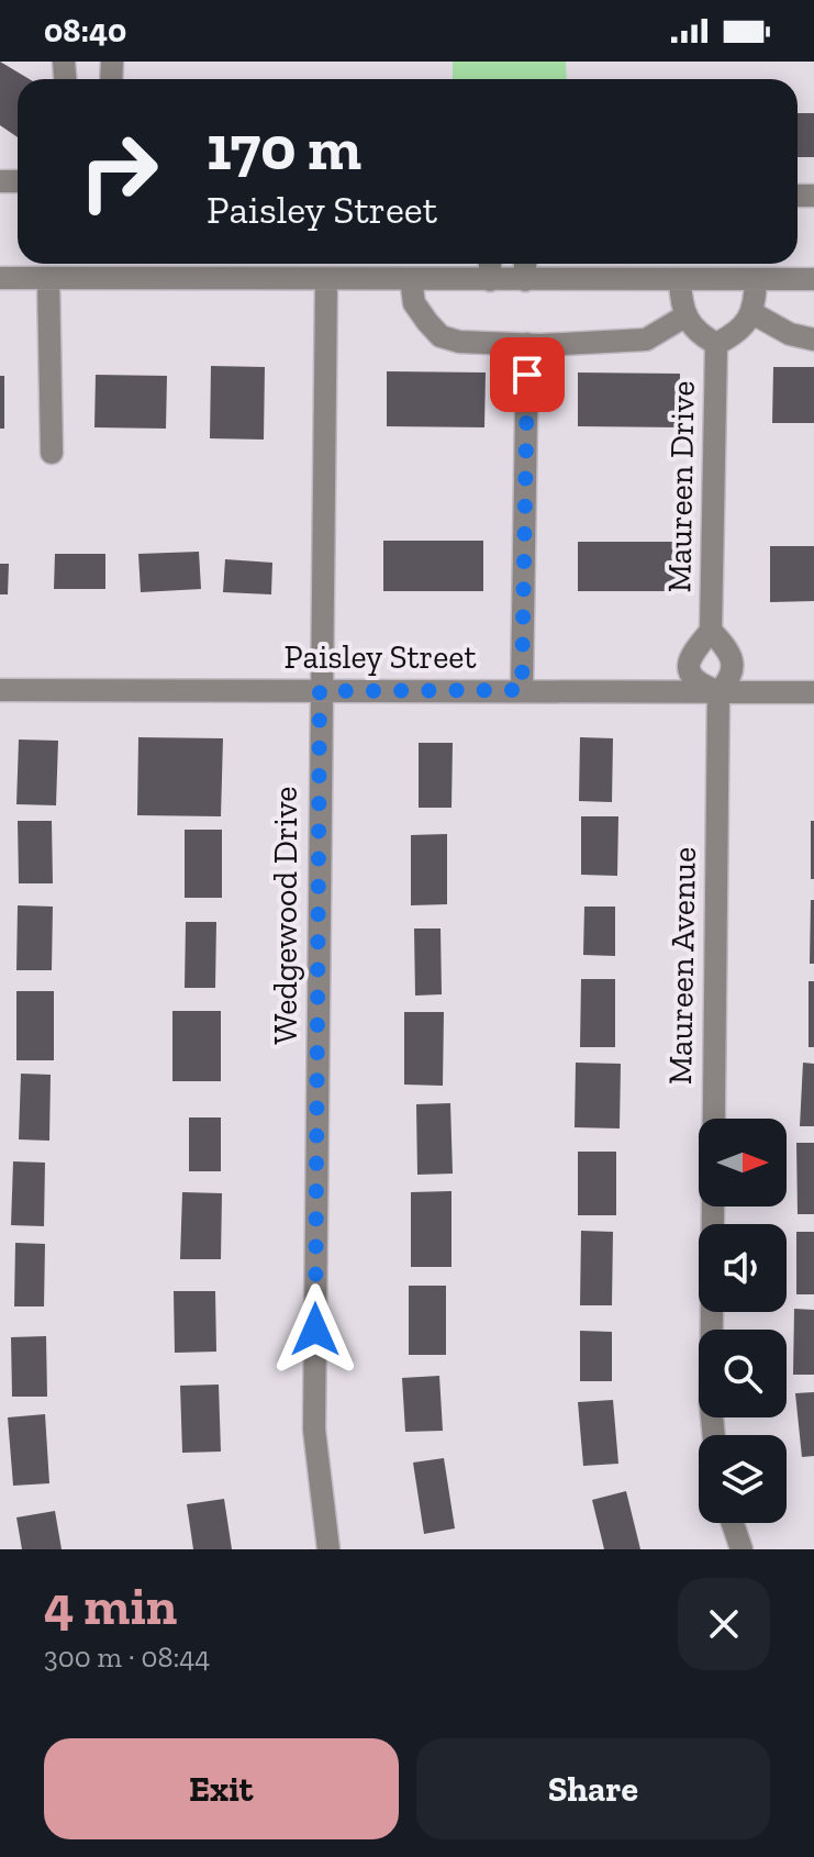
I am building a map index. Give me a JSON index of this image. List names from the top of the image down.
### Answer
{
  "streets": {
    "street": [
      "Maureen Drive",
      "Paisley Street",
      "Wedgewood Drive",
      "Maureen Avenue"
    ]
  },
  "crossings": [
    ["Maureen Drive", "Paisley Street"],
    ["Maureen Drive", "Maureen Avenue"],
    ["Paisley Street", "Wedgewood Drive"],
    ["Paisley Street", "Maureen Avenue"]
  ],
  "north": "right",
  "page": {
    "status": "08:40",
    "turn": ["170 m", "Paisley Street"],
    "heading": ["4 min", "300 m · 08:44"],
    "buttons": ["Exit", "Share"]
  }
}
